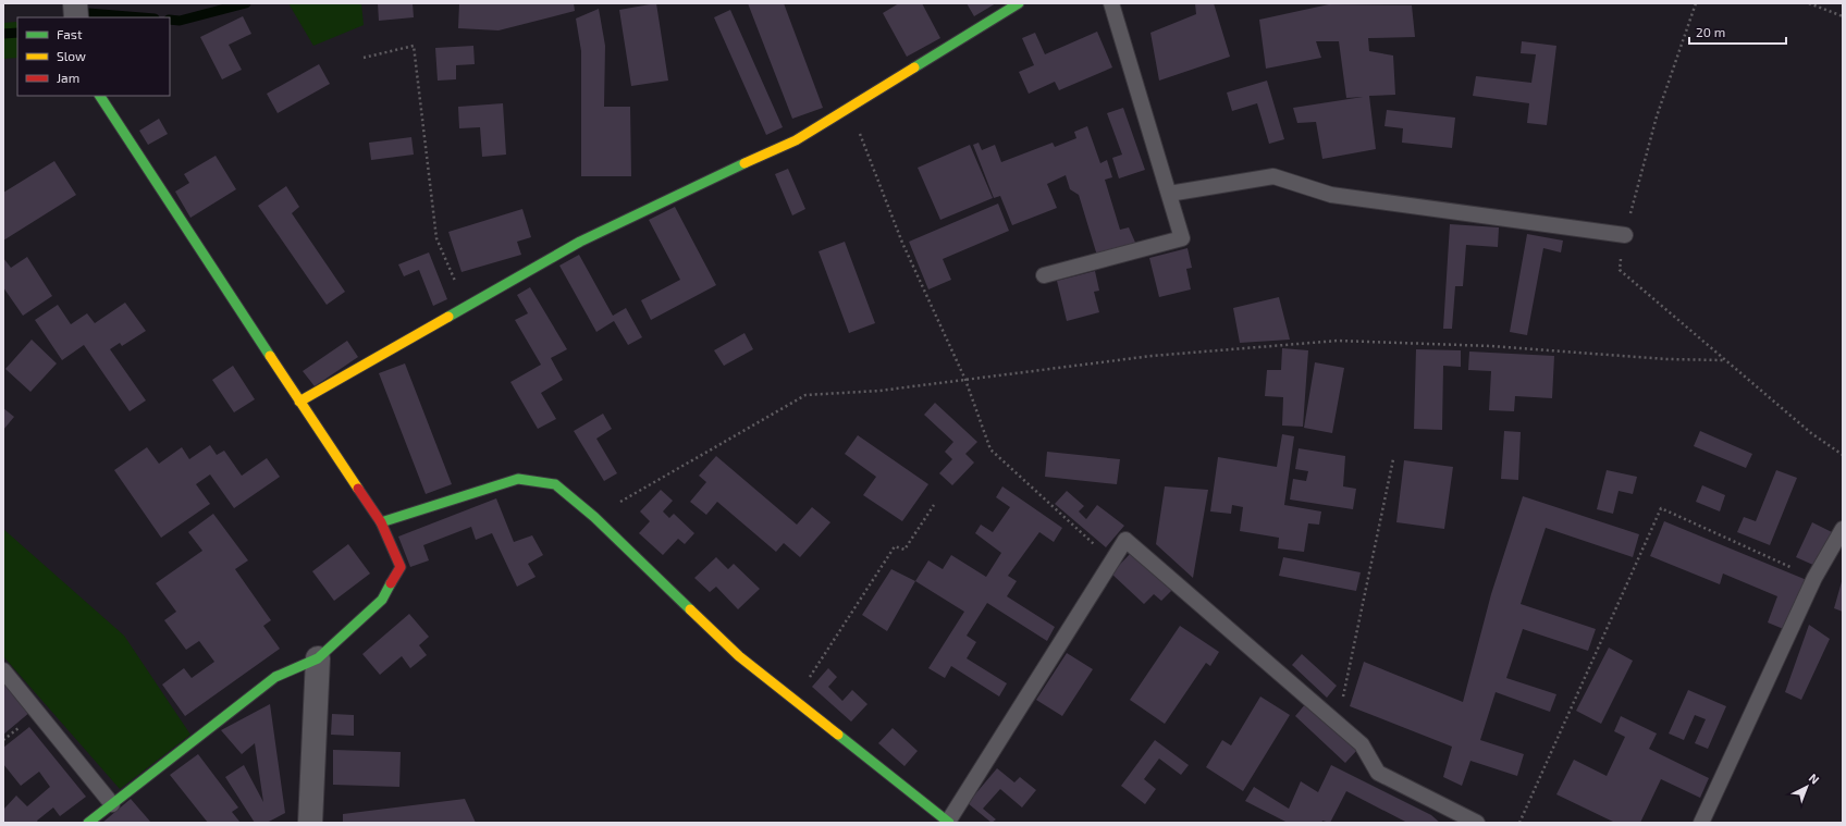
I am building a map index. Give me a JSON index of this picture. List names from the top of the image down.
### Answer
{
  "legend": ["Fast", "Slow", "Jam"],
  "scale_bar": "20 m",
  "north": "top right"
}
